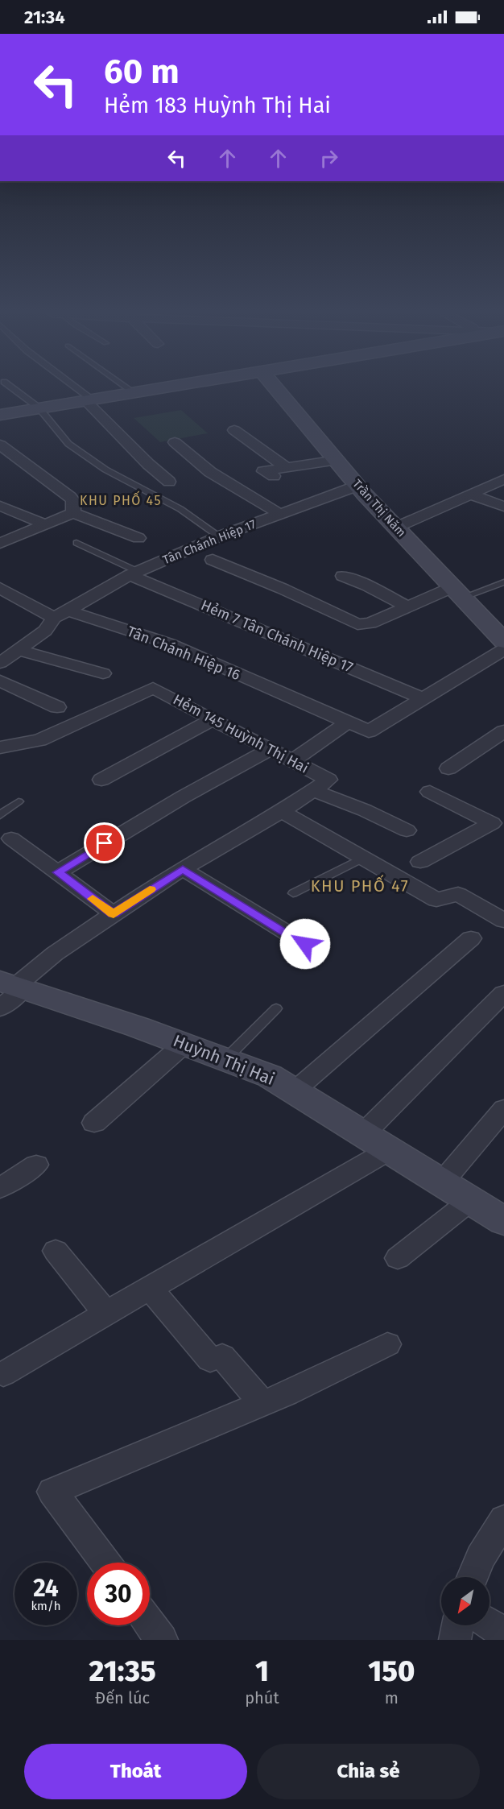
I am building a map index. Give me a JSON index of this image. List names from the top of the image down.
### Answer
{
  "streets": {
    "street": [
      "Trần Thị Năm",
      "Tân Chánh Hiệp 17",
      "Hẻm 7 Tân Chánh Hiệp 17",
      "Tân Chánh Hiệp 16",
      "Hẻm 145 Huỳnh Thị Hai",
      "Huỳnh Thị Hai"
    ]
  },
  "crossings": [
    ["Trần Thị Năm", "Tân Chánh Hiệp 17"],
    ["Tân Chánh Hiệp 17", "Hẻm 7 Tân Chánh Hiệp 17"],
    ["Tân Chánh Hiệp 17", "Tân Chánh Hiệp 16"],
    ["Hẻm 7 Tân Chánh Hiệp 17", "Tân Chánh Hiệp 16"]
  ],
  "districts": ["KHU PHỐ 45", "KHU PHỐ 47"],
  "north": "bottom left",
  "page": {
    "status": "21:34",
    "turn": ["60 m", "Hẻm 183 Huỳnh Thị Hai"],
    "speed": "24 km/h",
    "limit": "30",
    "eta": [
      "21:35",
      "Đến lúc",
      "1",
      "phút",
      "150",
      "m"
    ],
    "buttons": ["Thoát", "Chia sẻ"]
  }
}
